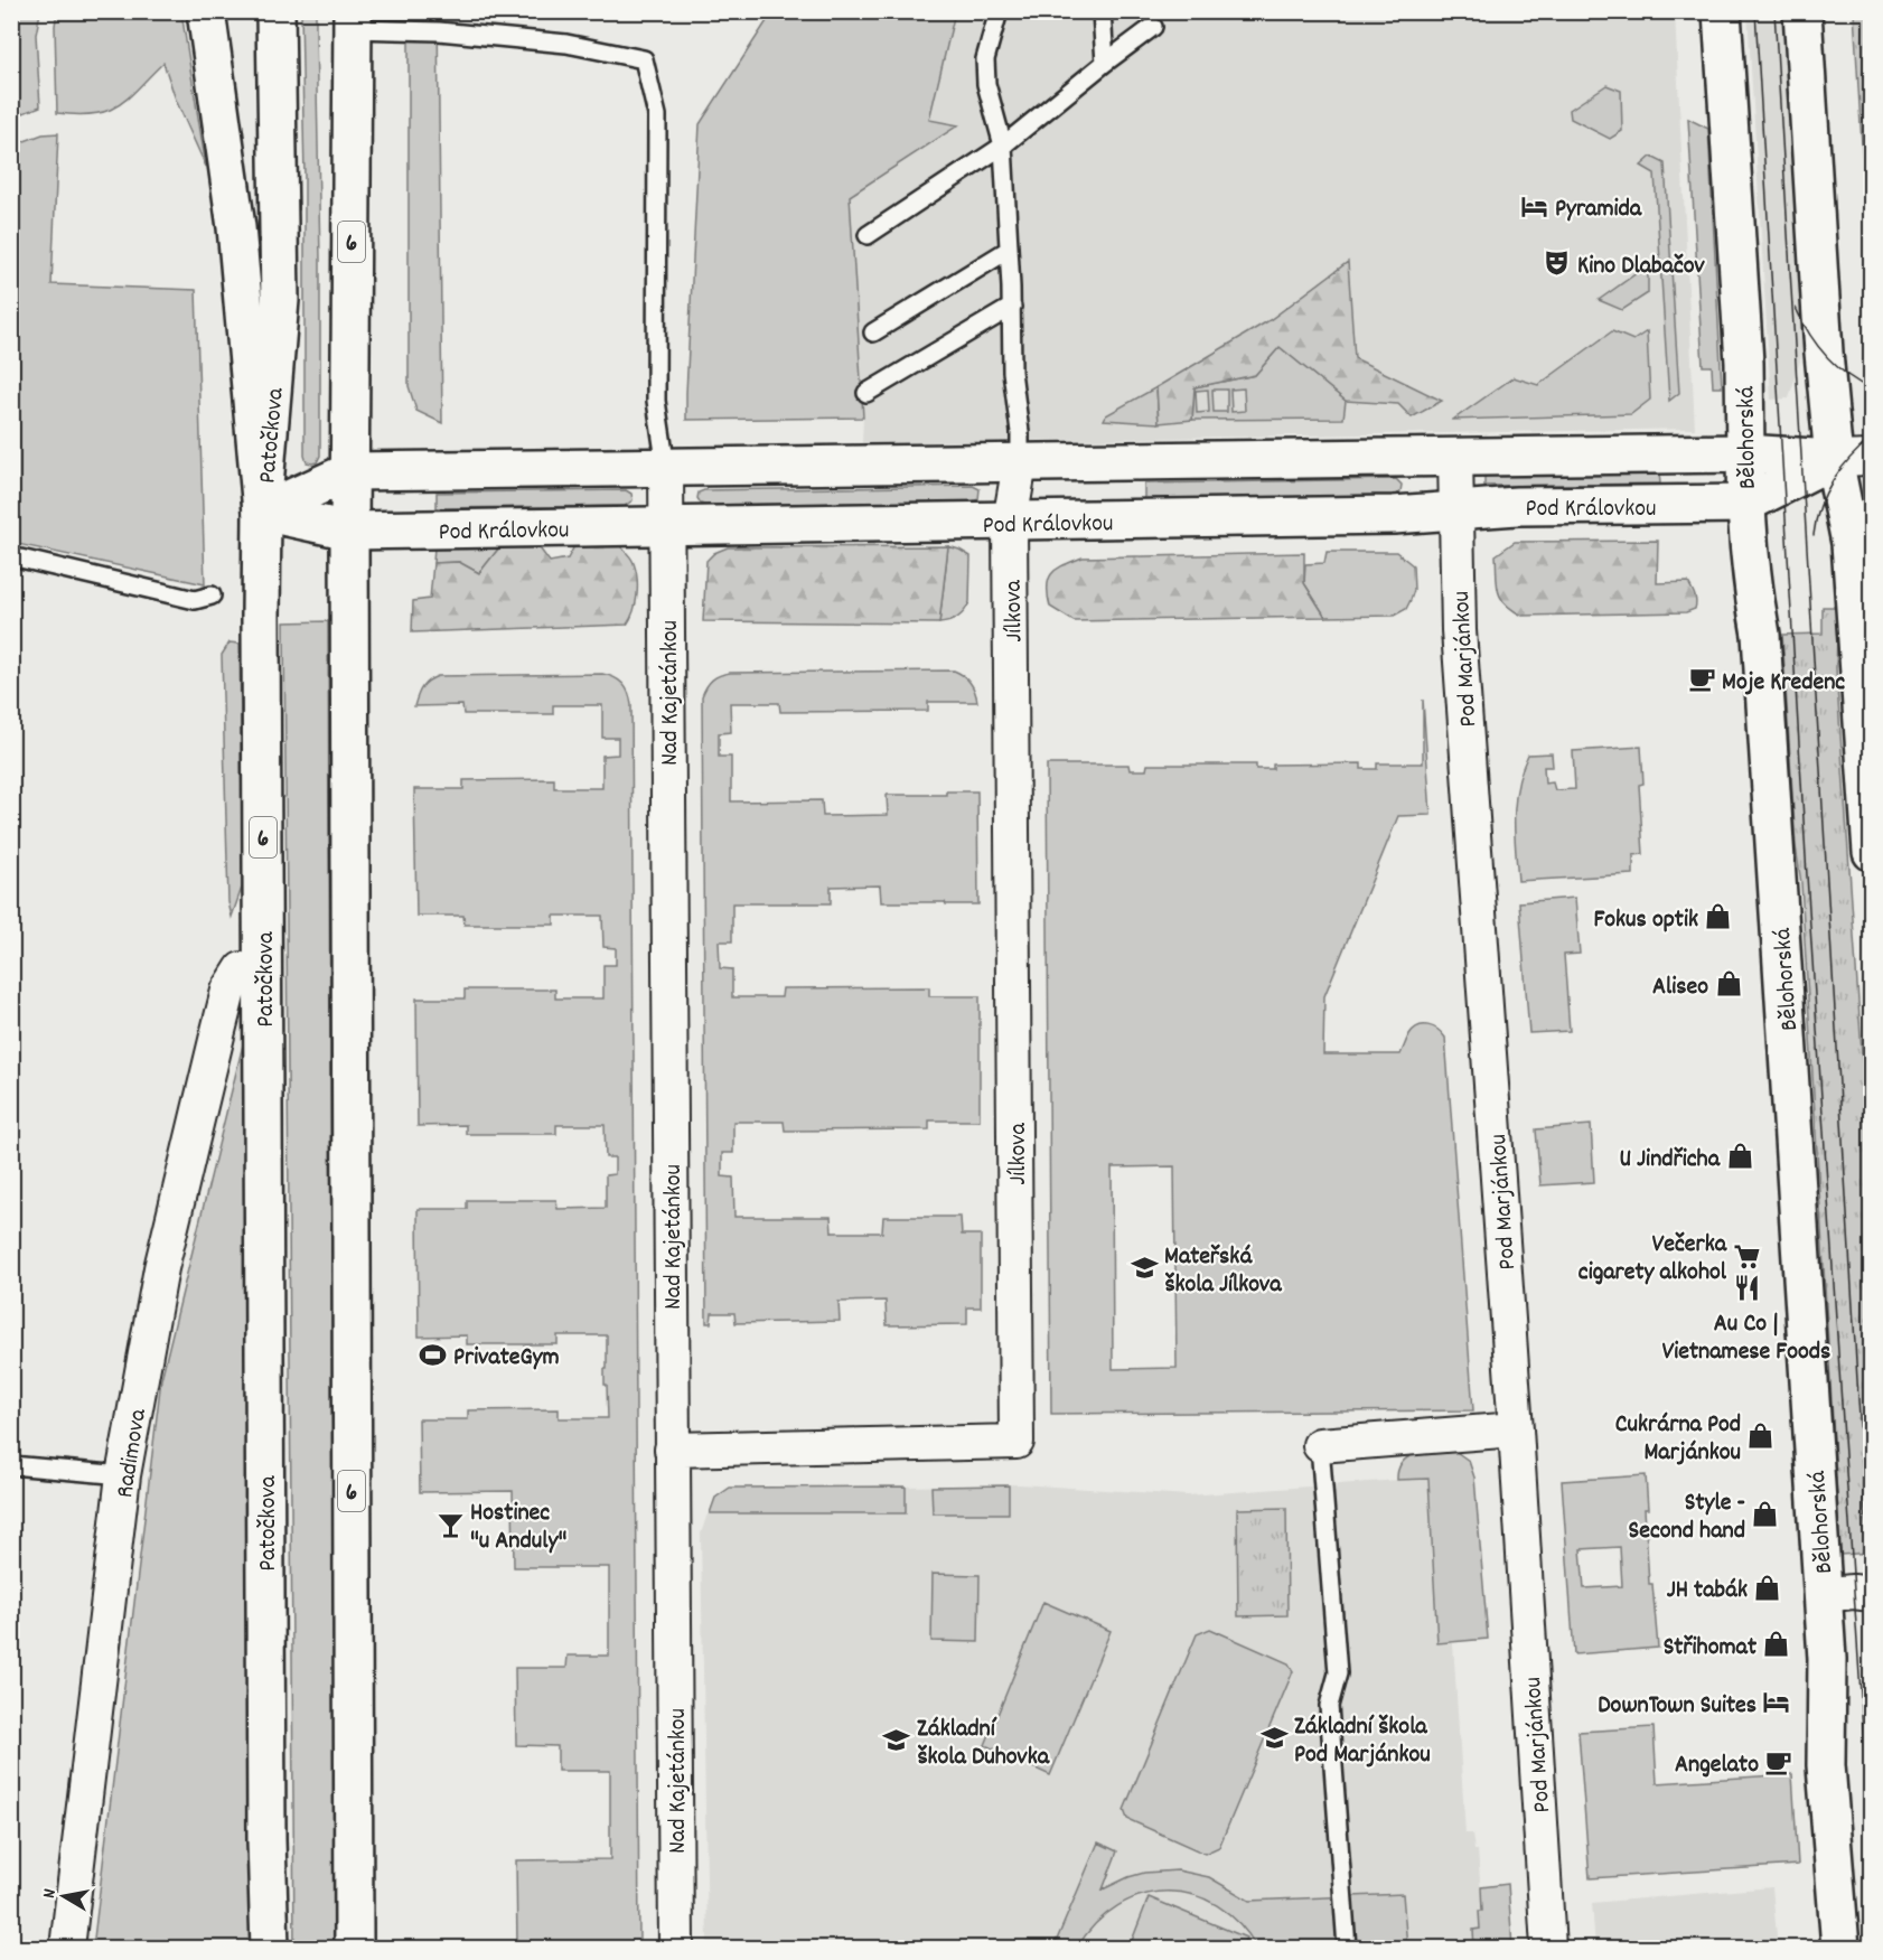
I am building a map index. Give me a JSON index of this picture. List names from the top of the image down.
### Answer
{
  "streets": {
    "main road": [
      "6",
      "Patočkova",
      "Bělohorská",
      "Pod Královkou"
    ],
    "street": [
      "Jílkova",
      "Pod Marjánkou",
      "Nad Kajetánkou",
      "Radimova"
    ]
  },
  "crossings": [
    ["6", "Pod Královkou"],
    ["Patočkova", "Pod Královkou"],
    ["Bělohorská", "Pod Královkou"],
    ["Pod Královkou", "Jílkova"],
    ["Pod Královkou", "Pod Marjánkou"],
    ["Pod Královkou", "Nad Kajetánkou"],
    ["Jílkova", "Nad Kajetánkou"]
  ],
  "places": {
    "hotel": ["Pyramida", "DownTown Suites"],
    "theatre": ["Kino Dlabačov"],
    "cafe": ["Moje Kredenc", "Angelato"],
    "shop": [
      "Fokus optik",
      "Aliseo",
      "U Jindřicha",
      "Cukrárna Pod Marjánkou",
      "Style - Second hand",
      "JH tabák",
      "Střihomat"
    ],
    "supermarket": ["Večerka cigarety alkohol"],
    "school or university": ["Mateřská škola Jílkova", "Základní škola Pod Marjánkou", "Základní škola Duhovka"],
    "restaurant": ["Au Co | Vietnamese Foods"],
    "sports": ["PrivateGym"],
    "bar": ["Hostinec \"u Anduly\""]
  },
  "north": "left"
}
